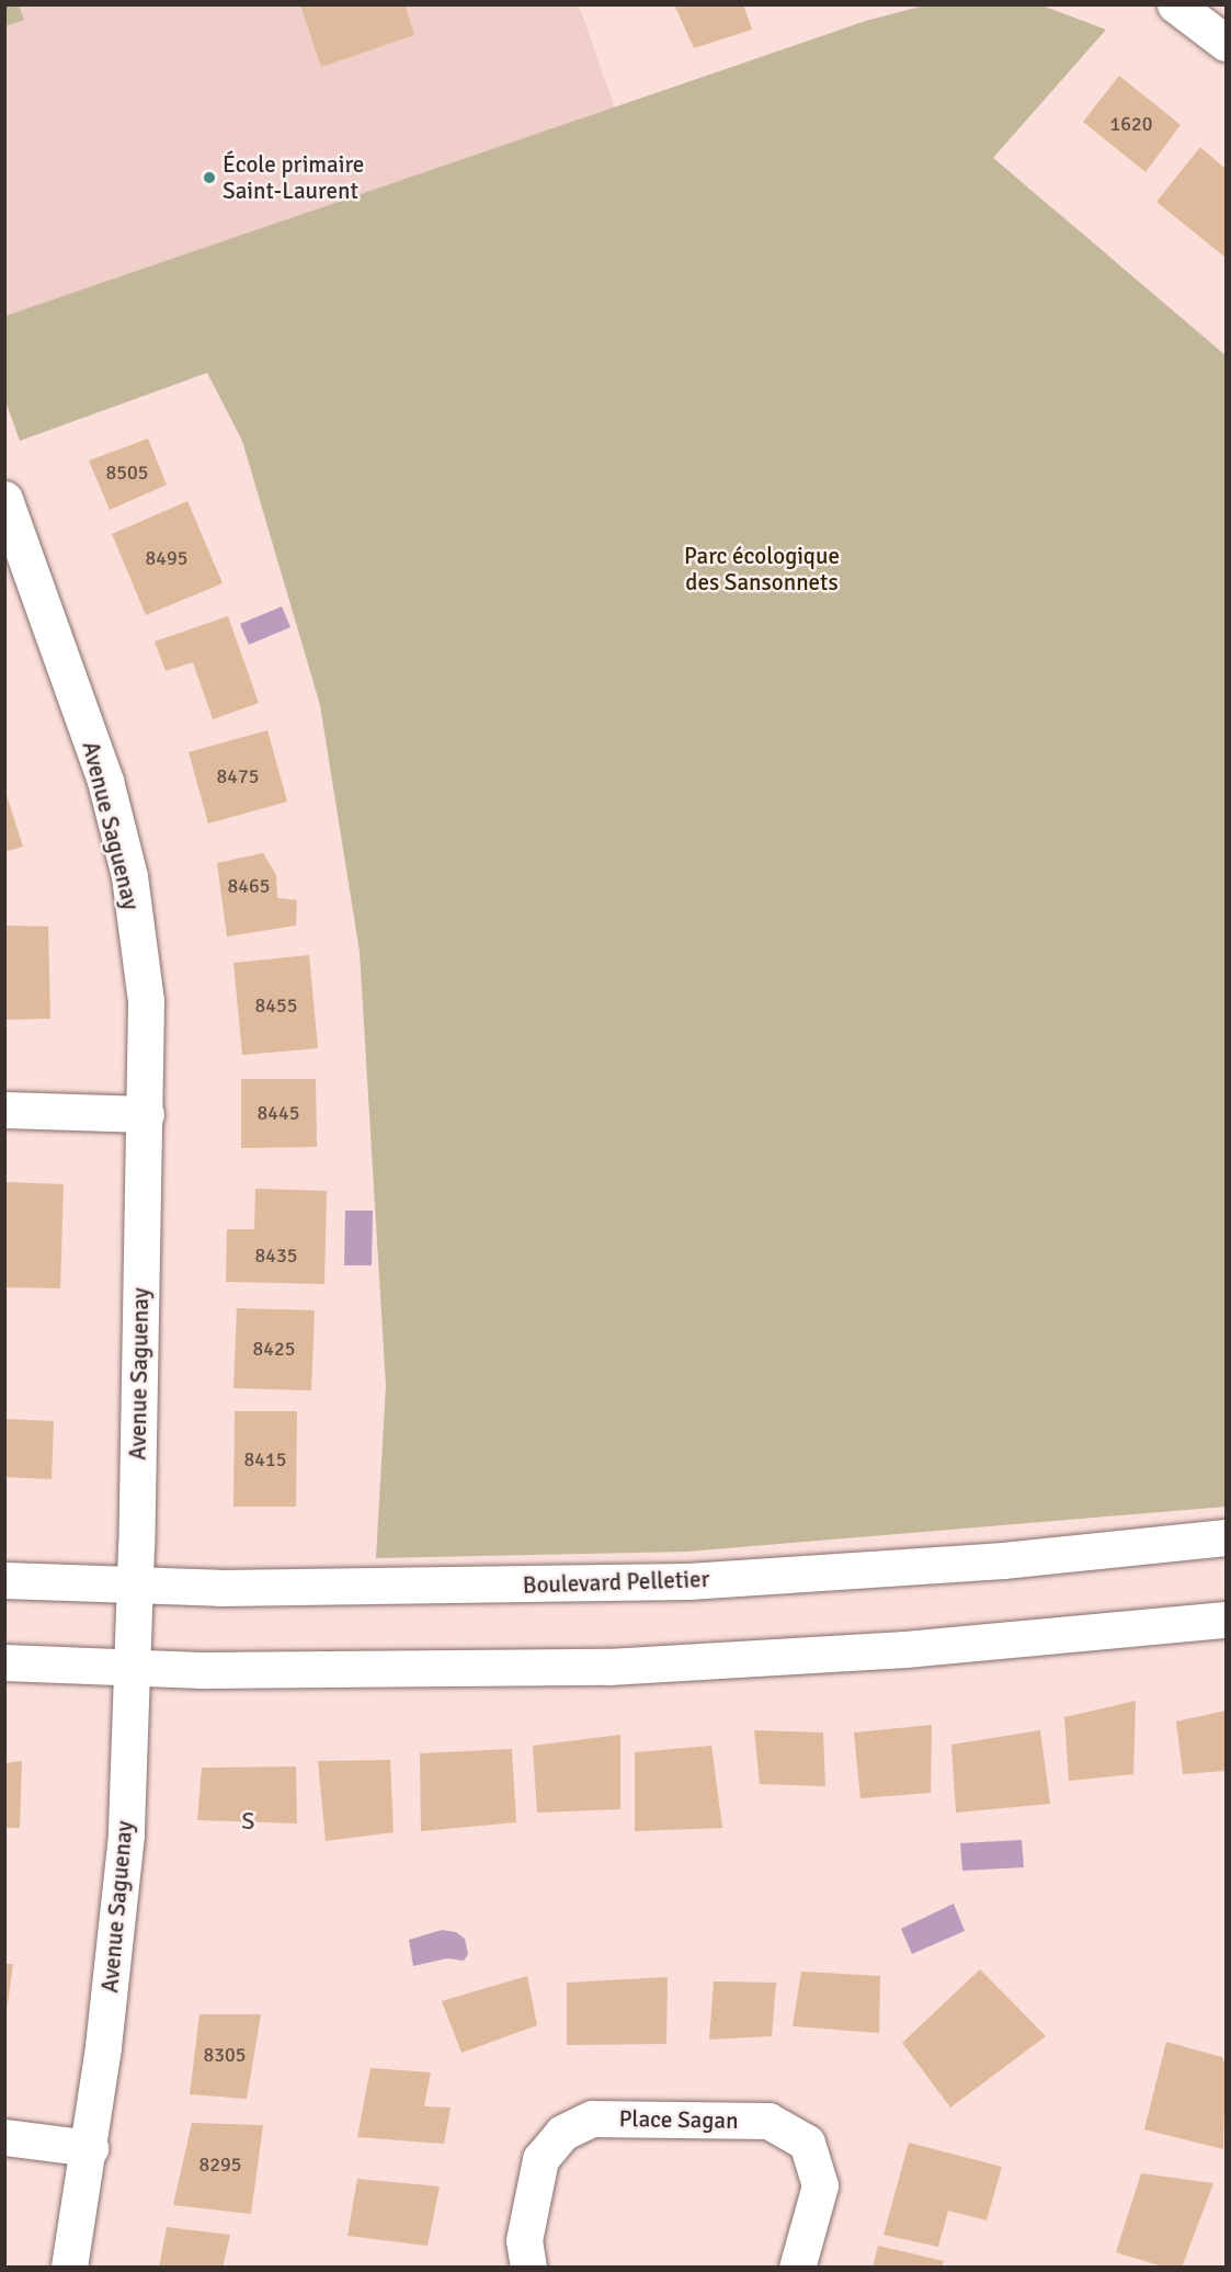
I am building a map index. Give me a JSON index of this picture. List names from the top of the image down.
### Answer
{
  "streets": {
    "street": ["Avenue Saguenay", "Boulevard Pelletier", "Place Sagan"]
  },
  "crossings": [
    ["Avenue Saguenay", "Boulevard Pelletier"]
  ],
  "districts": ["S"],
  "parks": ["Parc écologique des Sansonnets"],
  "places": ["École primaire Saint-Laurent"],
  "house_numbers": [
    "1620",
    "8505",
    "8495",
    "8475",
    "8465",
    "8455",
    "8445",
    "8435",
    "8425",
    "8415",
    "8305",
    "8295"
  ]
}
